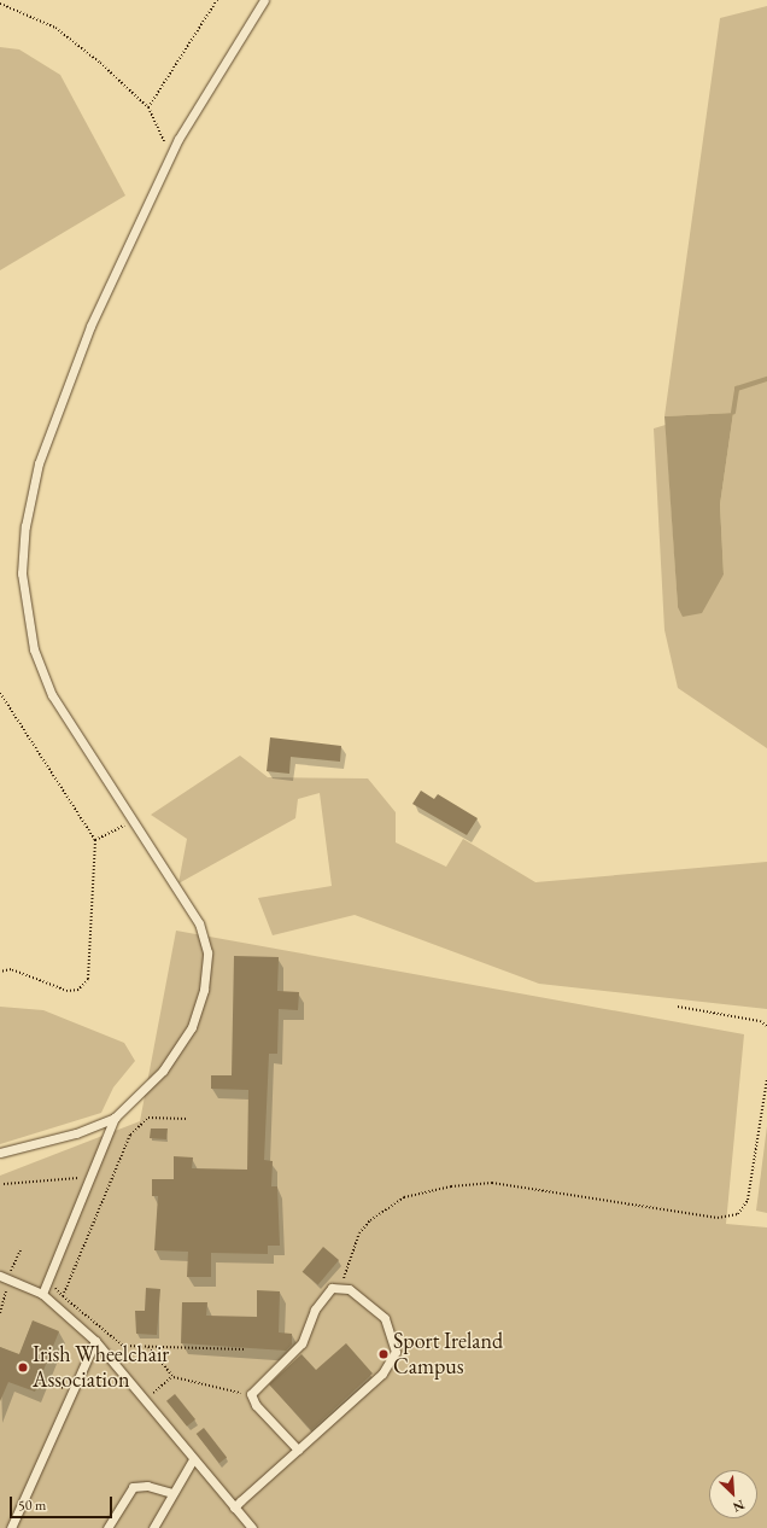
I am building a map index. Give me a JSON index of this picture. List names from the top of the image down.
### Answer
{
  "places": ["Sport Ireland Campus", "Irish Wheelchair Association"],
  "scale_bar": "50 m",
  "north": "bottom right"
}
